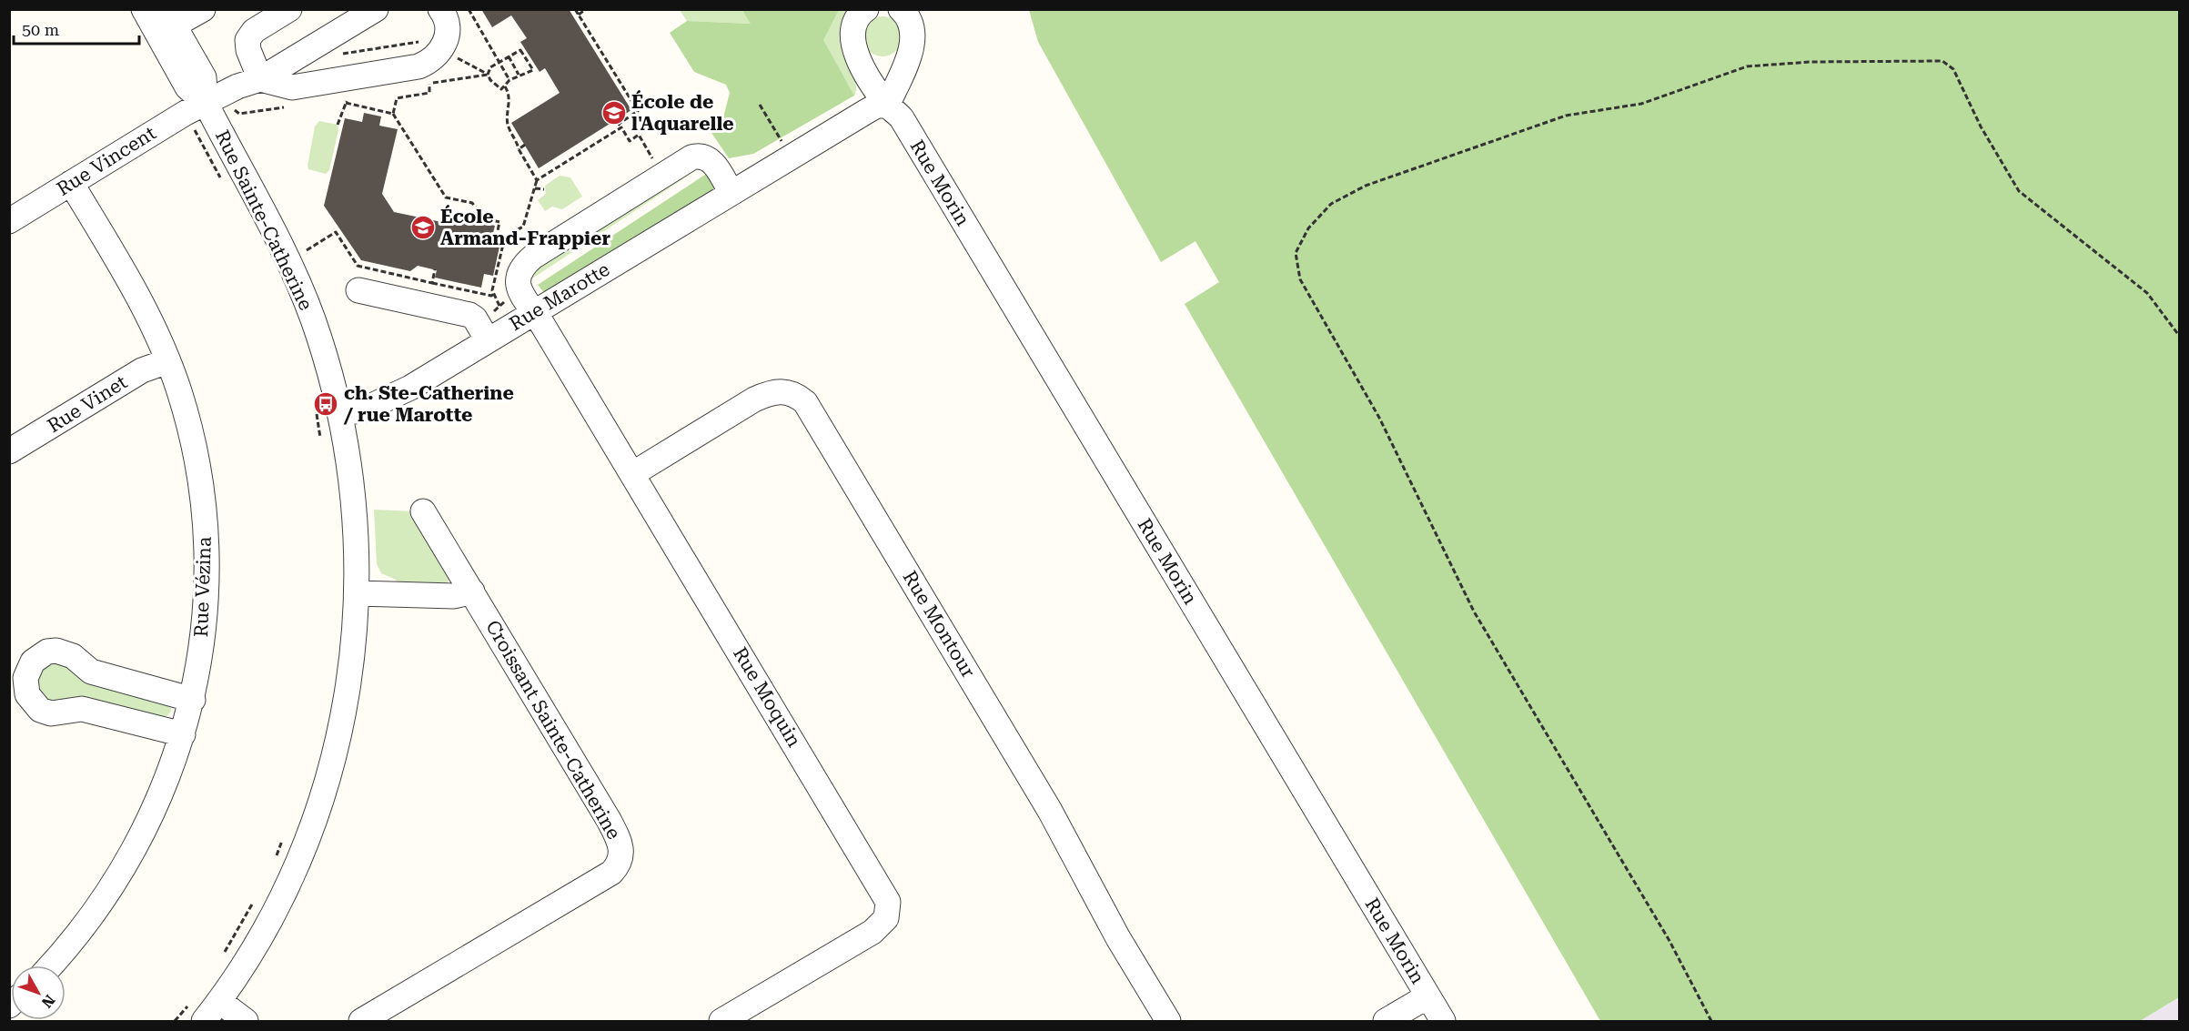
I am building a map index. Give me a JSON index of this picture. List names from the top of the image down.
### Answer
{
  "streets": {
    "street": [
      "Rue Vincent",
      "Rue Morin",
      "Rue Sainte-Catherine",
      "Rue Marotte",
      "Rue Vinet",
      "Rue Vézina",
      "Rue Montour",
      "Rue Moquin",
      "Croissant Sainte-Catherine"
    ]
  },
  "crossings": [
    ["Rue Vincent", "Rue Sainte-Catherine"],
    ["Rue Vincent", "Rue Vézina"],
    ["Rue Morin", "Rue Marotte"],
    ["Rue Sainte-Catherine", "Rue Marotte"],
    ["Rue Marotte", "Rue Moquin"],
    ["Rue Vinet", "Rue Vézina"],
    ["Rue Montour", "Rue Moquin"]
  ],
  "places": {
    "school or university": ["École de l'Aquarelle", "École Armand-Frappier"],
    "bus stop": ["ch. Ste-Catherine / rue Marotte"]
  },
  "scale_bar": "50 m",
  "north": "bottom right"
}
